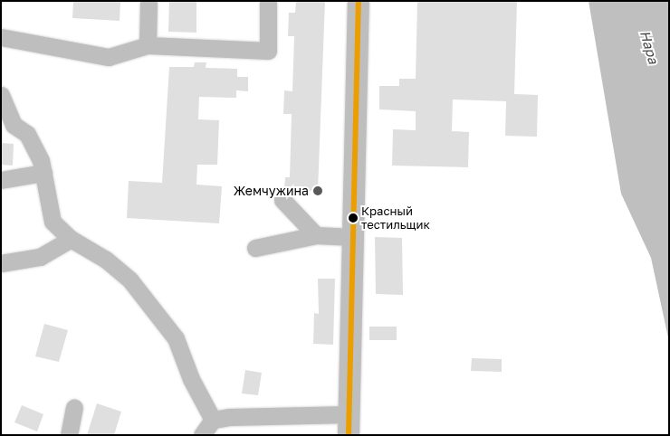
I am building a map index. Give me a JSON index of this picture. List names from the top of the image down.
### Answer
{
  "water": ["Нара"],
  "places": ["Жемчужина", "Красный тестильщик"]
}
